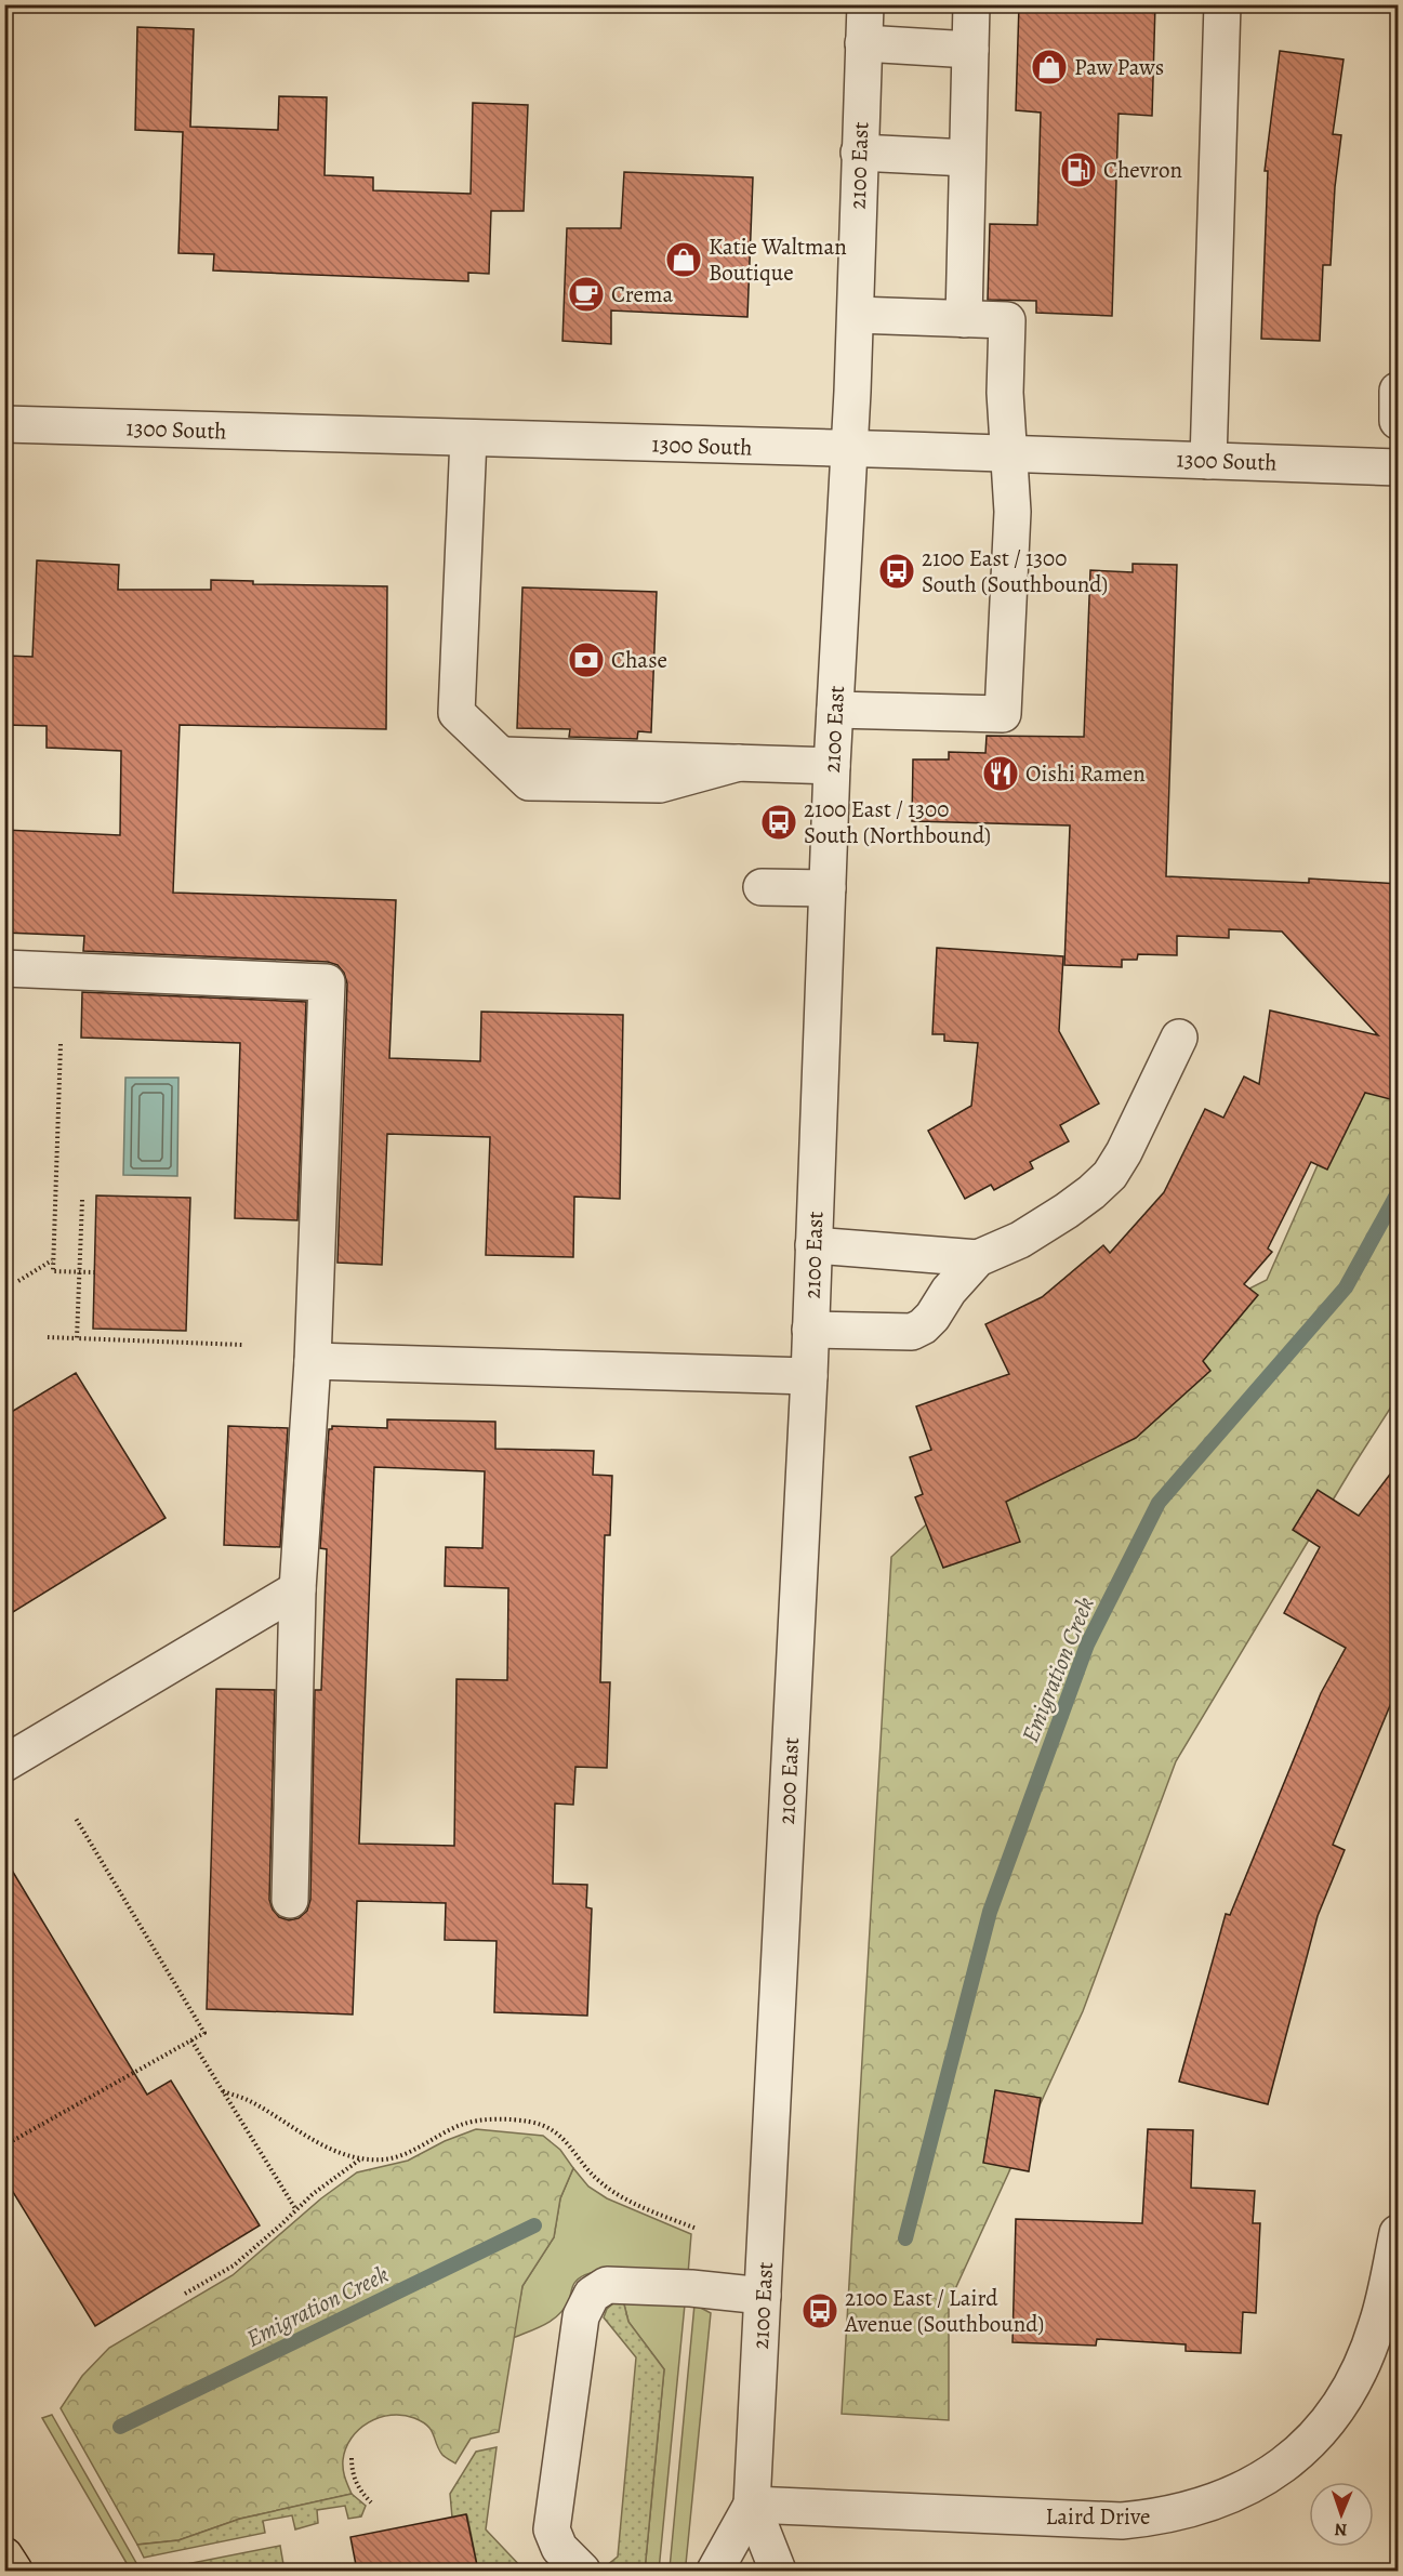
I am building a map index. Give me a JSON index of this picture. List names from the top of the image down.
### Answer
{
  "streets": {
    "street": ["2100 East", "1300 South", "Laird Drive"]
  },
  "crossings": [
    ["2100 East", "1300 South"],
    ["2100 East", "Laird Drive"]
  ],
  "water": ["Emigration Creek"],
  "places": {
    "shop": ["Paw Paws", "Katie Waltman Boutique"],
    "fuel station": ["Chevron"],
    "cafe": ["Crema"],
    "bus stop": ["2100 East / 1300 South (Southbound)", "2100 East / 1300 South (Northbound)", "2100 East / Laird Avenue (Southbound)"],
    "bank": ["Chase"],
    "restaurant": ["Oishi Ramen"]
  },
  "north": "bottom"
}
